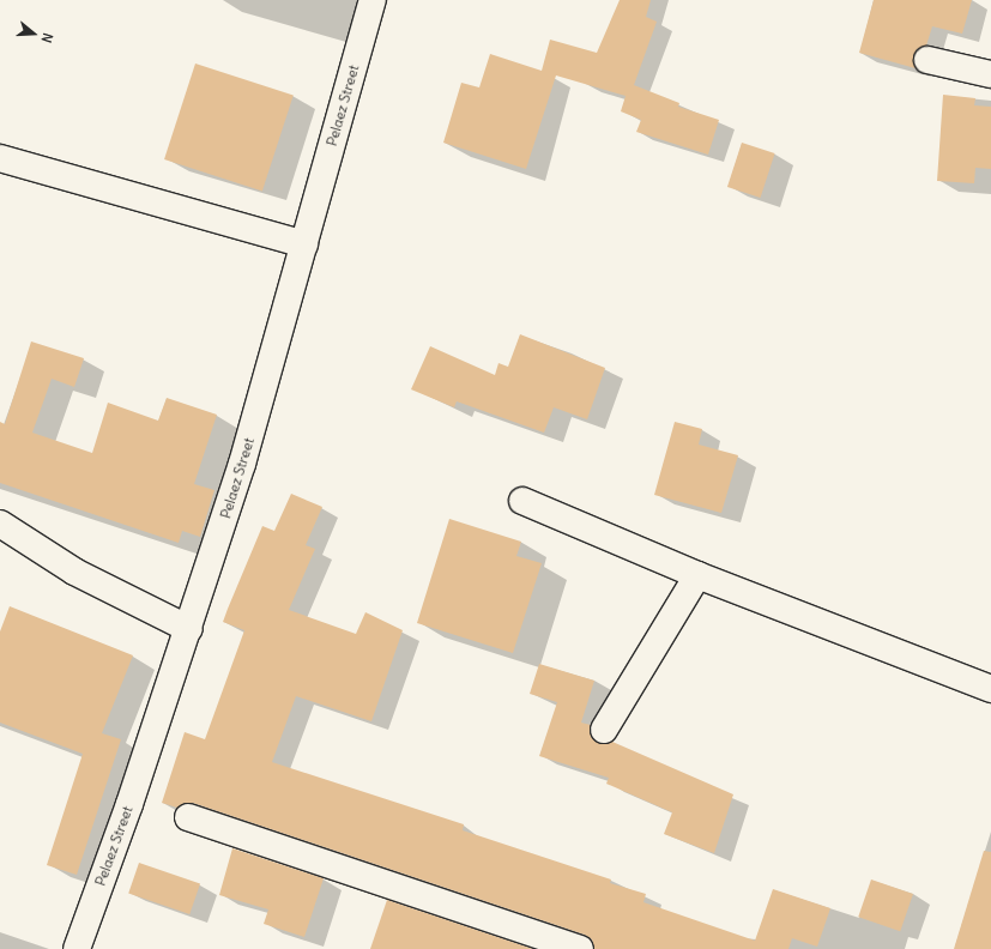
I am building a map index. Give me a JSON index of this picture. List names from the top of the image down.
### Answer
{
  "streets": {
    "street": ["Pelaez Street"]
  },
  "north": "right"
}
